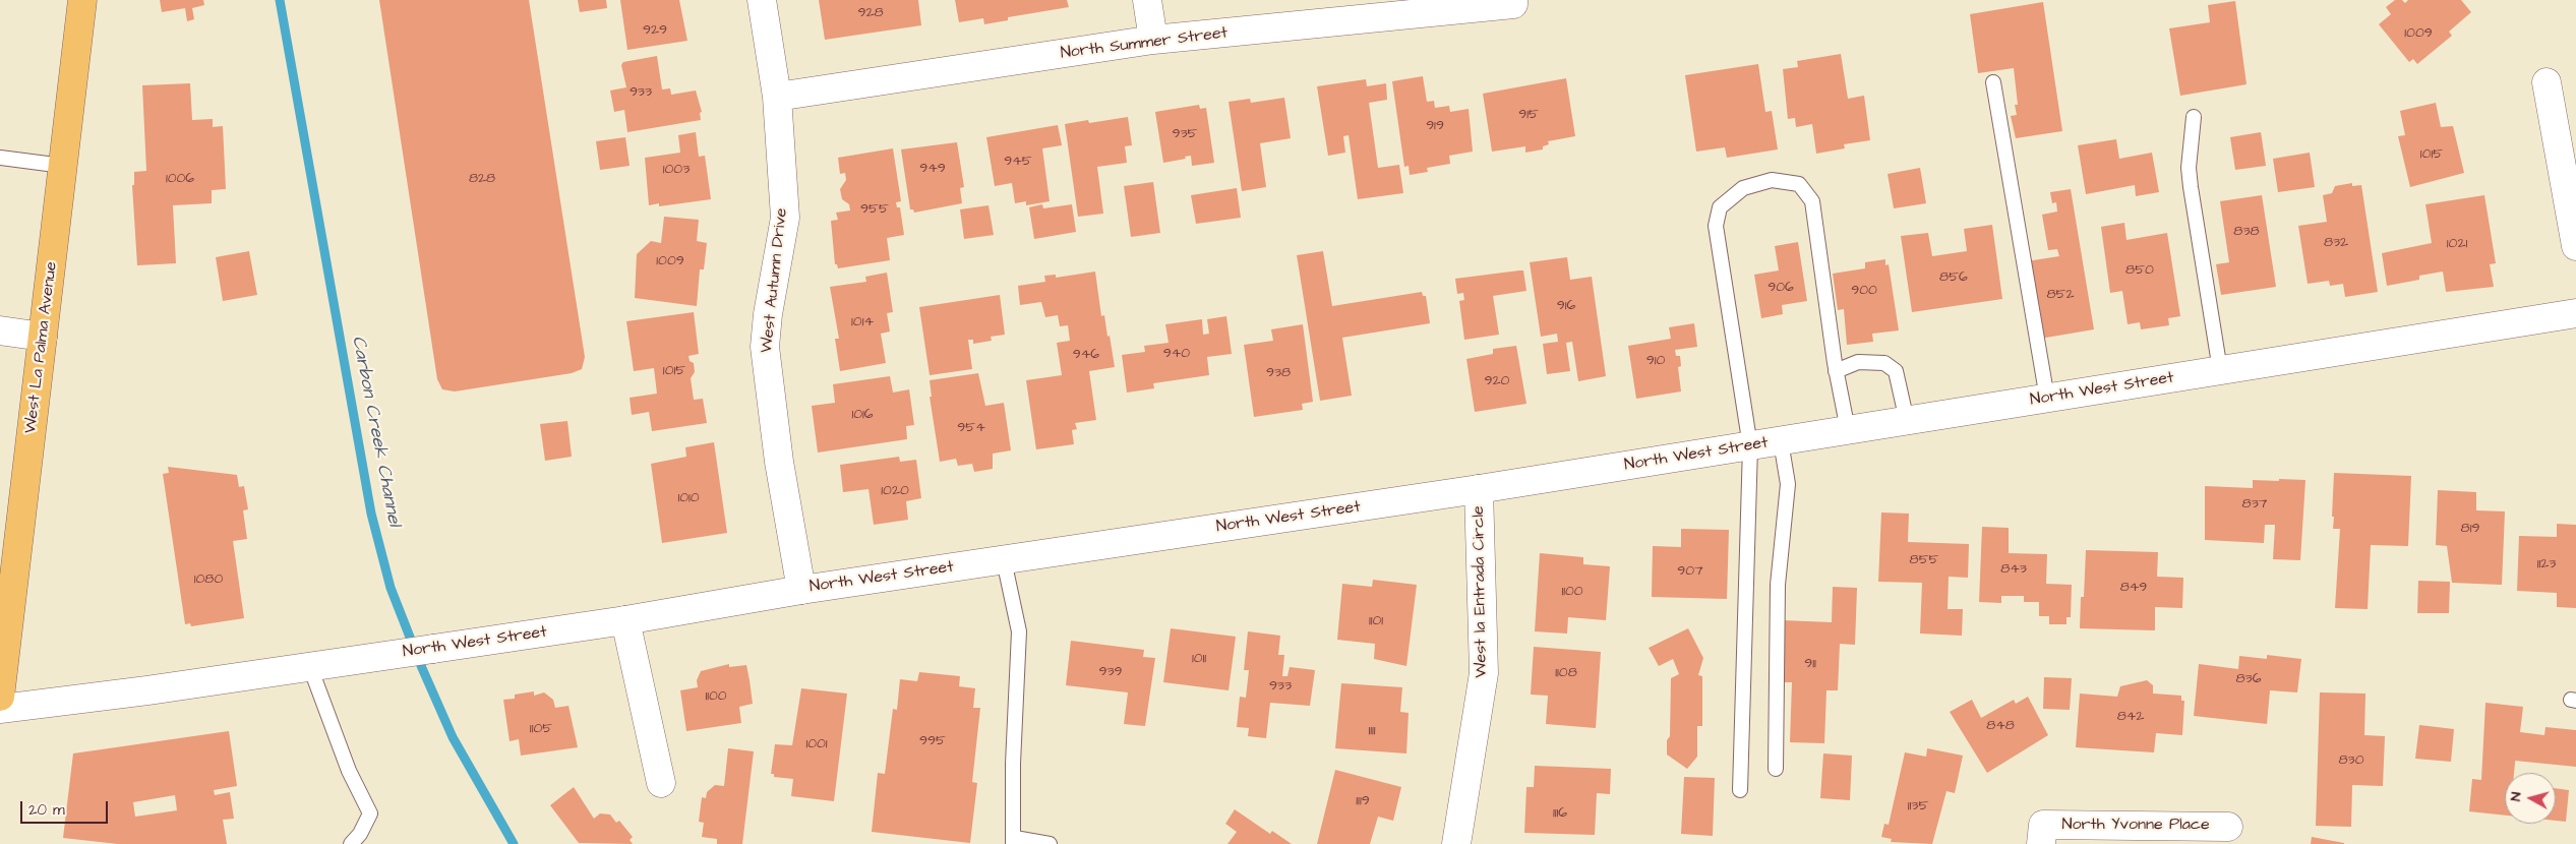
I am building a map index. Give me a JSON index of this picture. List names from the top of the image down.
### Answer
{
  "streets": {
    "main road": ["West La Palma Avenue"],
    "street": [
      "North Summer Street",
      "West Autumn Drive",
      "North West Street",
      "West la Entrada Circle",
      "North Yvonne Place"
    ]
  },
  "crossings": [
    ["North Summer Street", "West Autumn Drive"],
    ["West Autumn Drive", "North West Street"],
    ["North West Street", "West la Entrada Circle"]
  ],
  "water": ["Carbon Creek Channel"],
  "house_numbers": [
    "928",
    "929",
    "1009",
    "933",
    "915",
    "919",
    "935",
    "1015",
    "945",
    "949",
    "1003",
    "1006",
    "828",
    "955",
    "838",
    "832",
    "1021",
    "1009",
    "850",
    "856",
    "906",
    "900",
    "852",
    "916",
    "1014",
    "940",
    "946",
    "910",
    "1015",
    "938",
    "920",
    "1016",
    "954",
    "1020",
    "1010",
    "837",
    "819",
    "855",
    "1123",
    "843",
    "907",
    "1080",
    "849",
    "1100",
    "1101",
    "1011",
    "911",
    "939",
    "1108",
    "836",
    "933",
    "1100",
    "842",
    "848",
    "1105",
    "1111",
    "995",
    "1001",
    "830",
    "1119",
    "1135",
    "1116"
  ],
  "scale_bar": "20 m",
  "north": "left"
}
